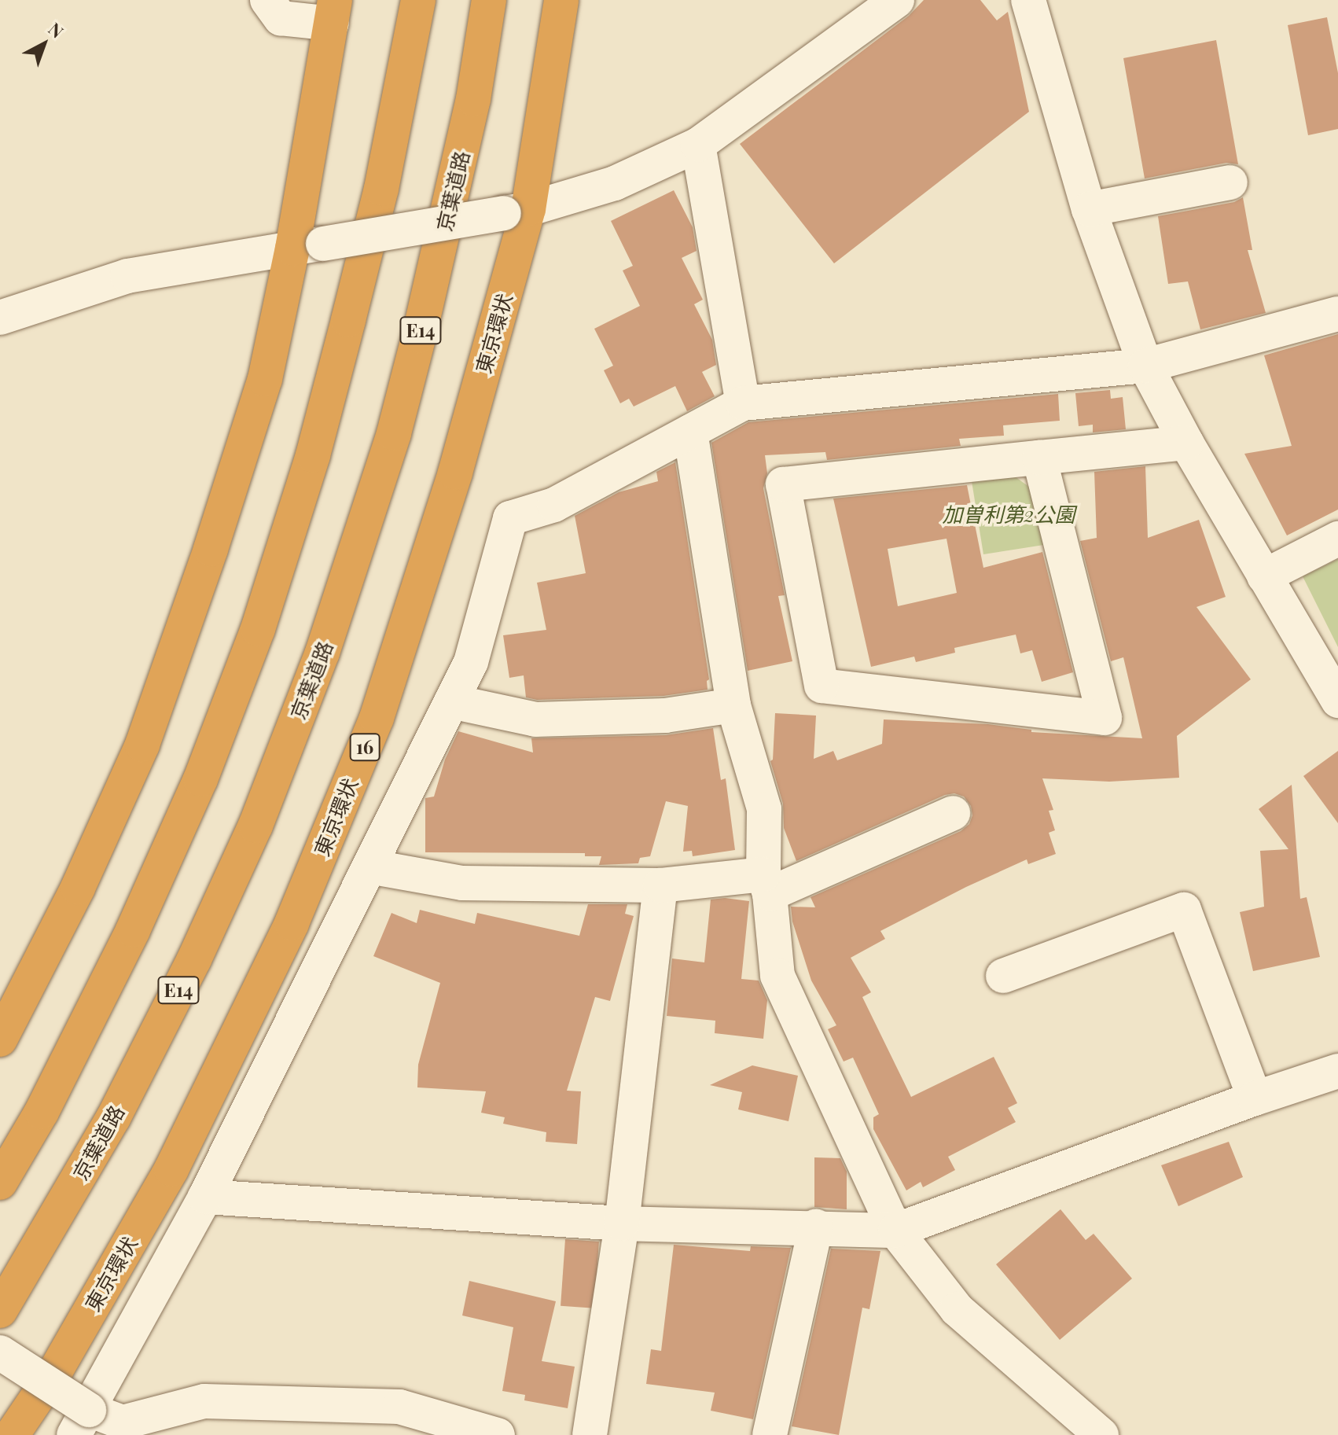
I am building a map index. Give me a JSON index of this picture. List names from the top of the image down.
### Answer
{
  "streets": {
    "highway": [
      "京葉道路",
      "E14",
      "東京環状",
      "16"
    ]
  },
  "parks": ["加曽利第2公園"],
  "north": "top right"
}
